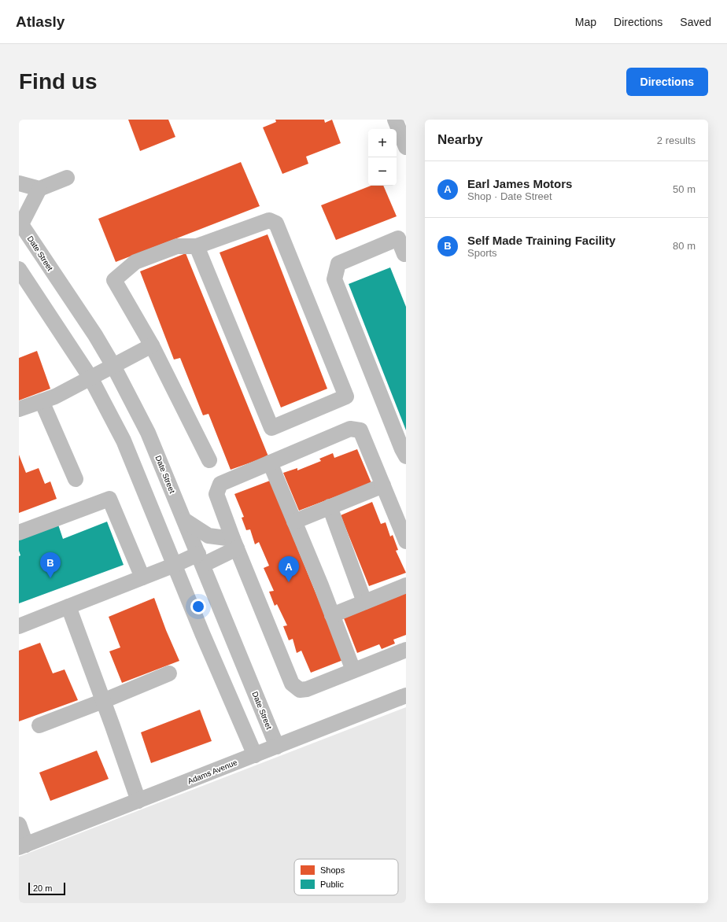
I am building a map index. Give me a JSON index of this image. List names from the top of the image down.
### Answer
{
  "streets": {
    "street": ["Date Street", "Adams Avenue"]
  },
  "crossings": [
    ["Date Street", "Adams Avenue"]
  ],
  "legend": ["Shops", "Public"],
  "scale_bar": "20 m",
  "page": {
    "header": "Atlasly",
    "nav": ["Map", "Directions", "Saved"],
    "buttons": "Directions",
    "title": "Find us",
    "heading": ["Nearby", "2 results"],
    "map_buttons": ["+", "−"],
    "list": [
      {
        "mark": "A",
        "name": "Earl James Motors",
        "note": "Shop · Date Street",
        "value": "50 m"
      },
      {
        "mark": "B",
        "name": "Self Made Training Facility",
        "note": "Sports",
        "value": "80 m"
      }
    ],
    "pins": ["B", "A"],
    "scale": "20 m"
  }
}
